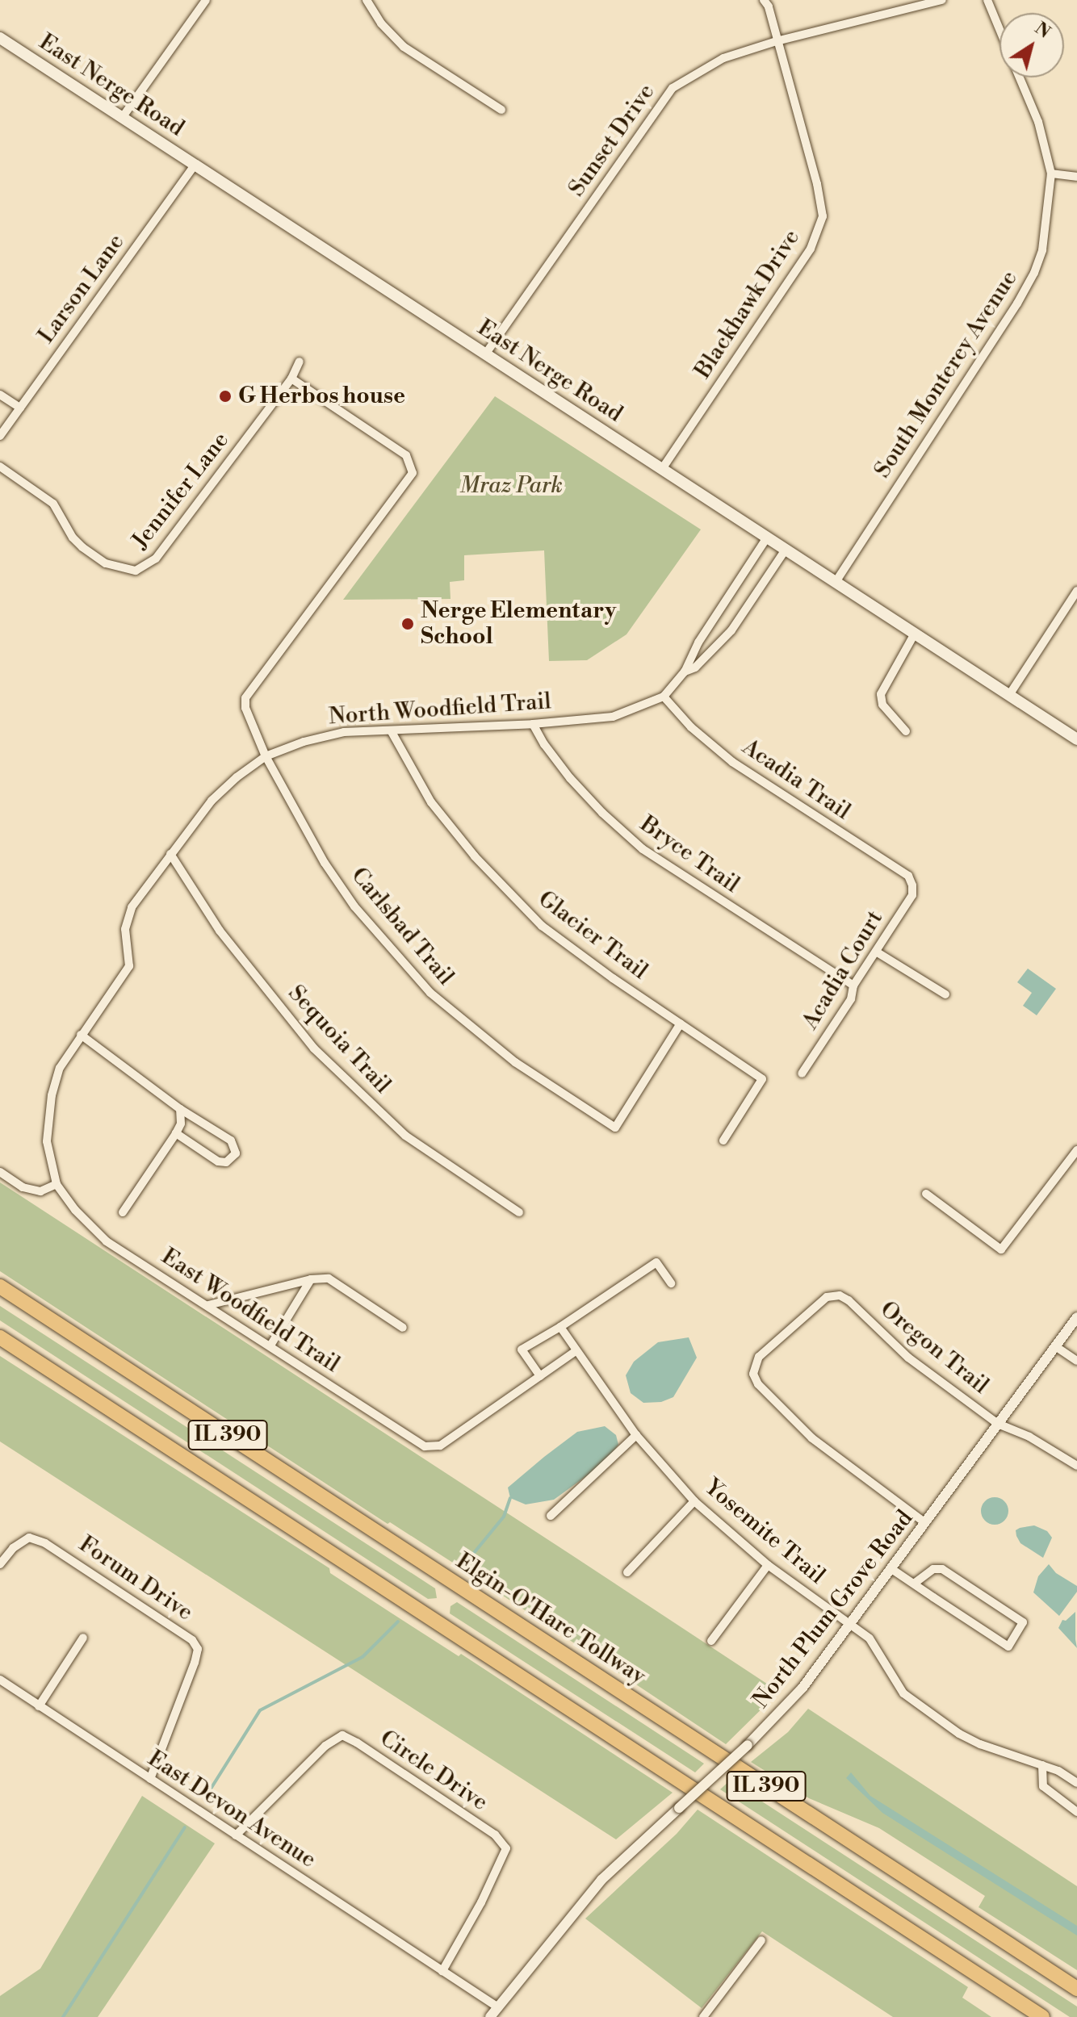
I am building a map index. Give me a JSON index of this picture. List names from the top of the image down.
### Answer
{
  "streets": {
    "highway": ["IL 390", "Elgin-O'Hare Tollway"],
    "main road": ["East Nerge Road"],
    "street": [
      "Sunset Drive",
      "Larson Lane",
      "Blackhawk Drive",
      "South Monterey Avenue",
      "Jennifer Lane",
      "North Woodfield Trail",
      "Acadia Trail",
      "Bryce Trail",
      "Carlsbad Trail",
      "Glacier Trail",
      "Acadia Court",
      "Sequoia Trail",
      "East Woodfield Trail",
      "Oregon Trail",
      "Yosemite Trail",
      "Forum Drive",
      "North Plum Grove Road",
      "Circle Drive",
      "East Devon Avenue"
    ]
  },
  "crossings": [
    ["East Nerge Road", "Sunset Drive"],
    ["East Nerge Road", "Larson Lane"],
    ["East Nerge Road", "Blackhawk Drive"],
    ["East Nerge Road", "South Monterey Avenue"],
    ["East Nerge Road", "North Woodfield Trail"],
    ["Sunset Drive", "Blackhawk Drive"],
    ["North Woodfield Trail", "Acadia Trail"],
    ["North Woodfield Trail", "Bryce Trail"],
    ["North Woodfield Trail", "Carlsbad Trail"],
    ["North Woodfield Trail", "Glacier Trail"],
    ["North Woodfield Trail", "Sequoia Trail"],
    ["North Woodfield Trail", "East Woodfield Trail"],
    ["Acadia Trail", "Acadia Court"],
    ["Bryce Trail", "Acadia Court"],
    ["Carlsbad Trail", "Glacier Trail"],
    ["Oregon Trail", "North Plum Grove Road"],
    ["Yosemite Trail", "North Plum Grove Road"],
    ["Forum Drive", "East Devon Avenue"],
    ["North Plum Grove Road", "East Devon Avenue"],
    ["Circle Drive", "East Devon Avenue"]
  ],
  "parks": ["Mraz Park"],
  "places": ["G Herbos house", "Nerge Elementary School"],
  "north": "top right"
}
